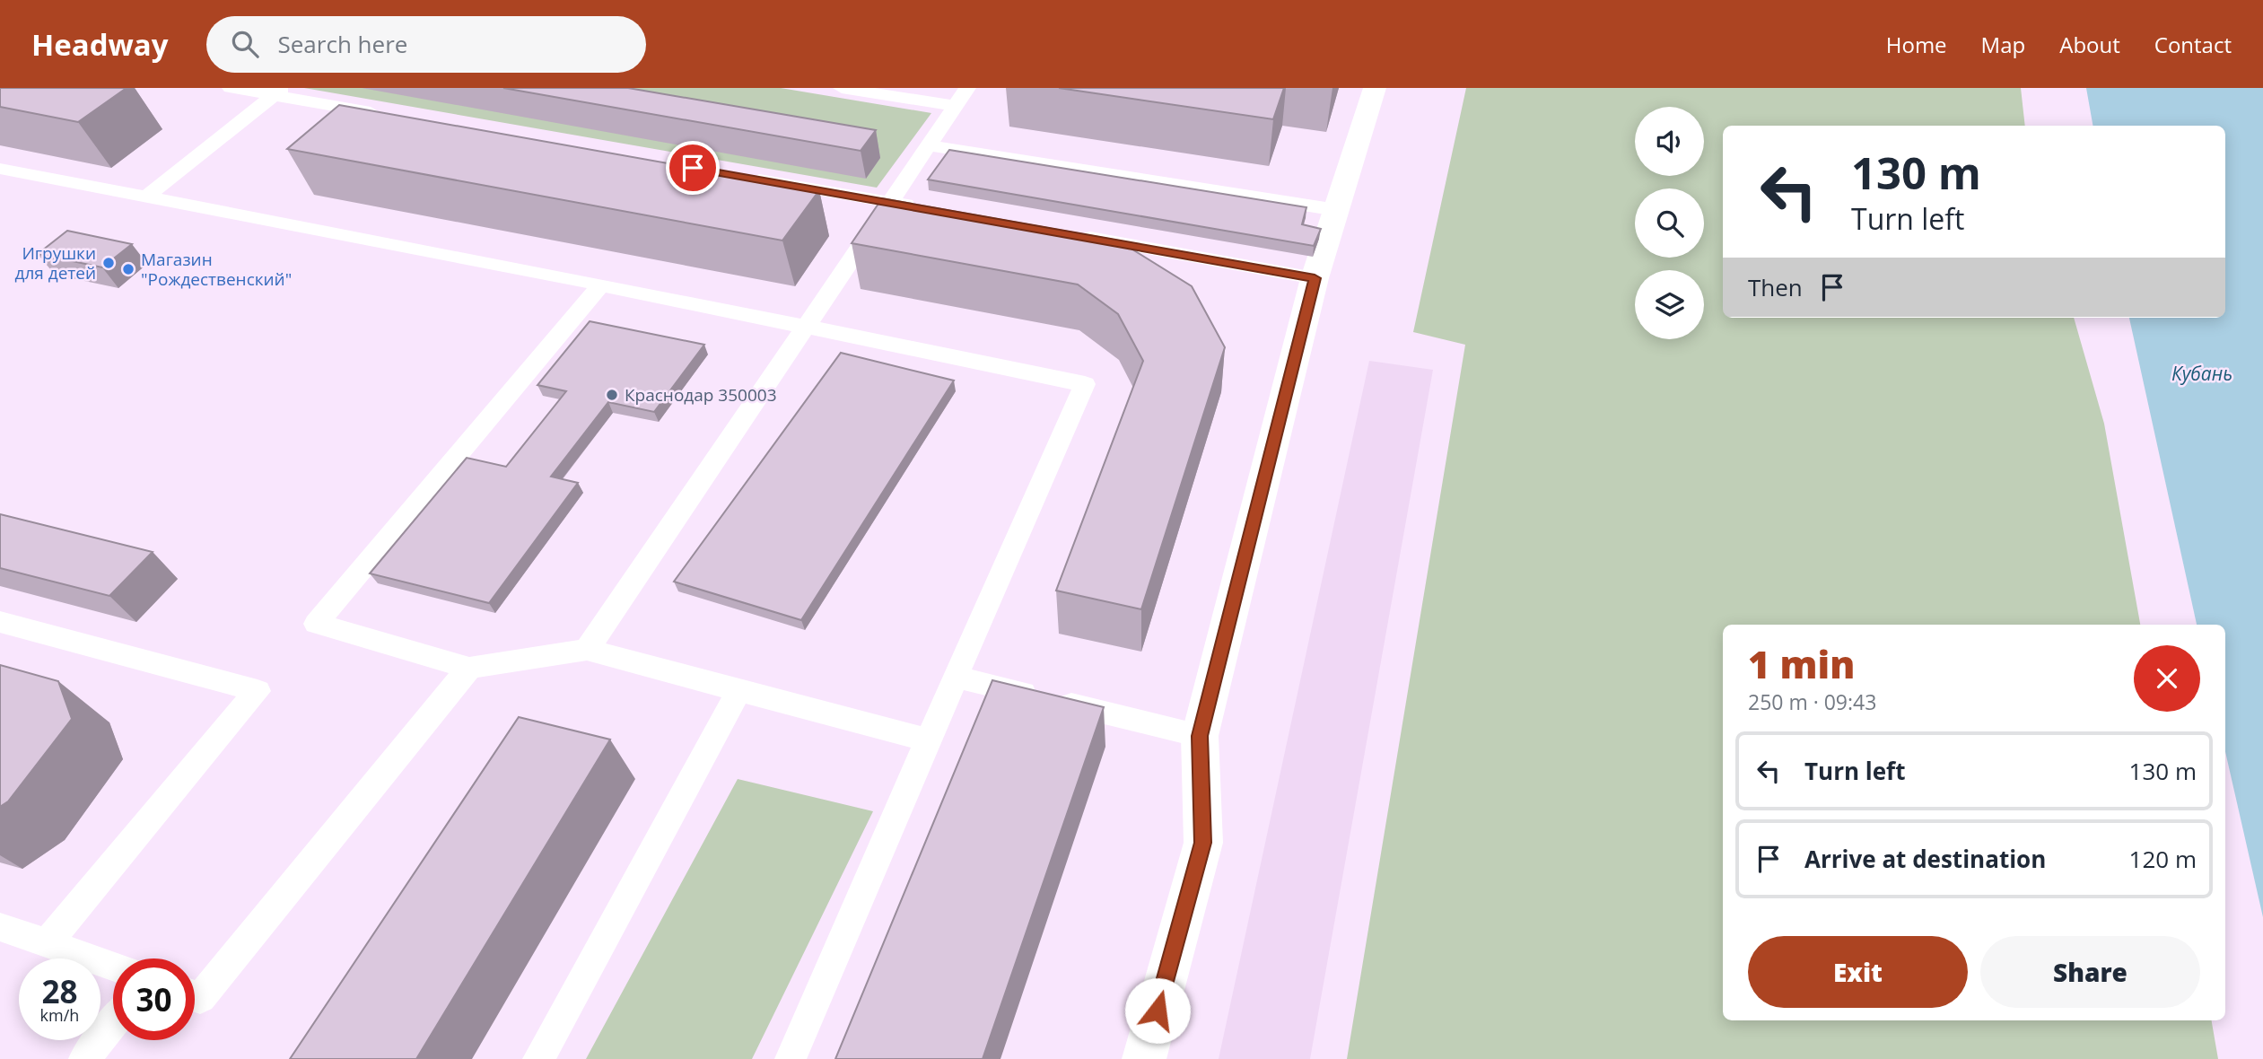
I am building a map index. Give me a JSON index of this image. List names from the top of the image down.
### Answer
{
  "water": ["Кубань"],
  "places": ["Игрушки для детей", "Магазин \"Рождественский\"", "Краснодар 350003"],
  "page": {
    "header": "Headway",
    "search": "Search here",
    "nav": [
      "Home",
      "Map",
      "About",
      "Contact"
    ],
    "turn": ["130 m", "Turn left"],
    "then": "Then",
    "heading": ["1 min", "250 m · 09:43"],
    "list": [
      {
        "name": "Turn left",
        "value": "130 m"
      },
      {
        "name": "Arrive at destination",
        "value": "120 m"
      }
    ],
    "buttons": ["Exit", "Share"],
    "speed": "28 km/h",
    "limit": "30"
  }
}
